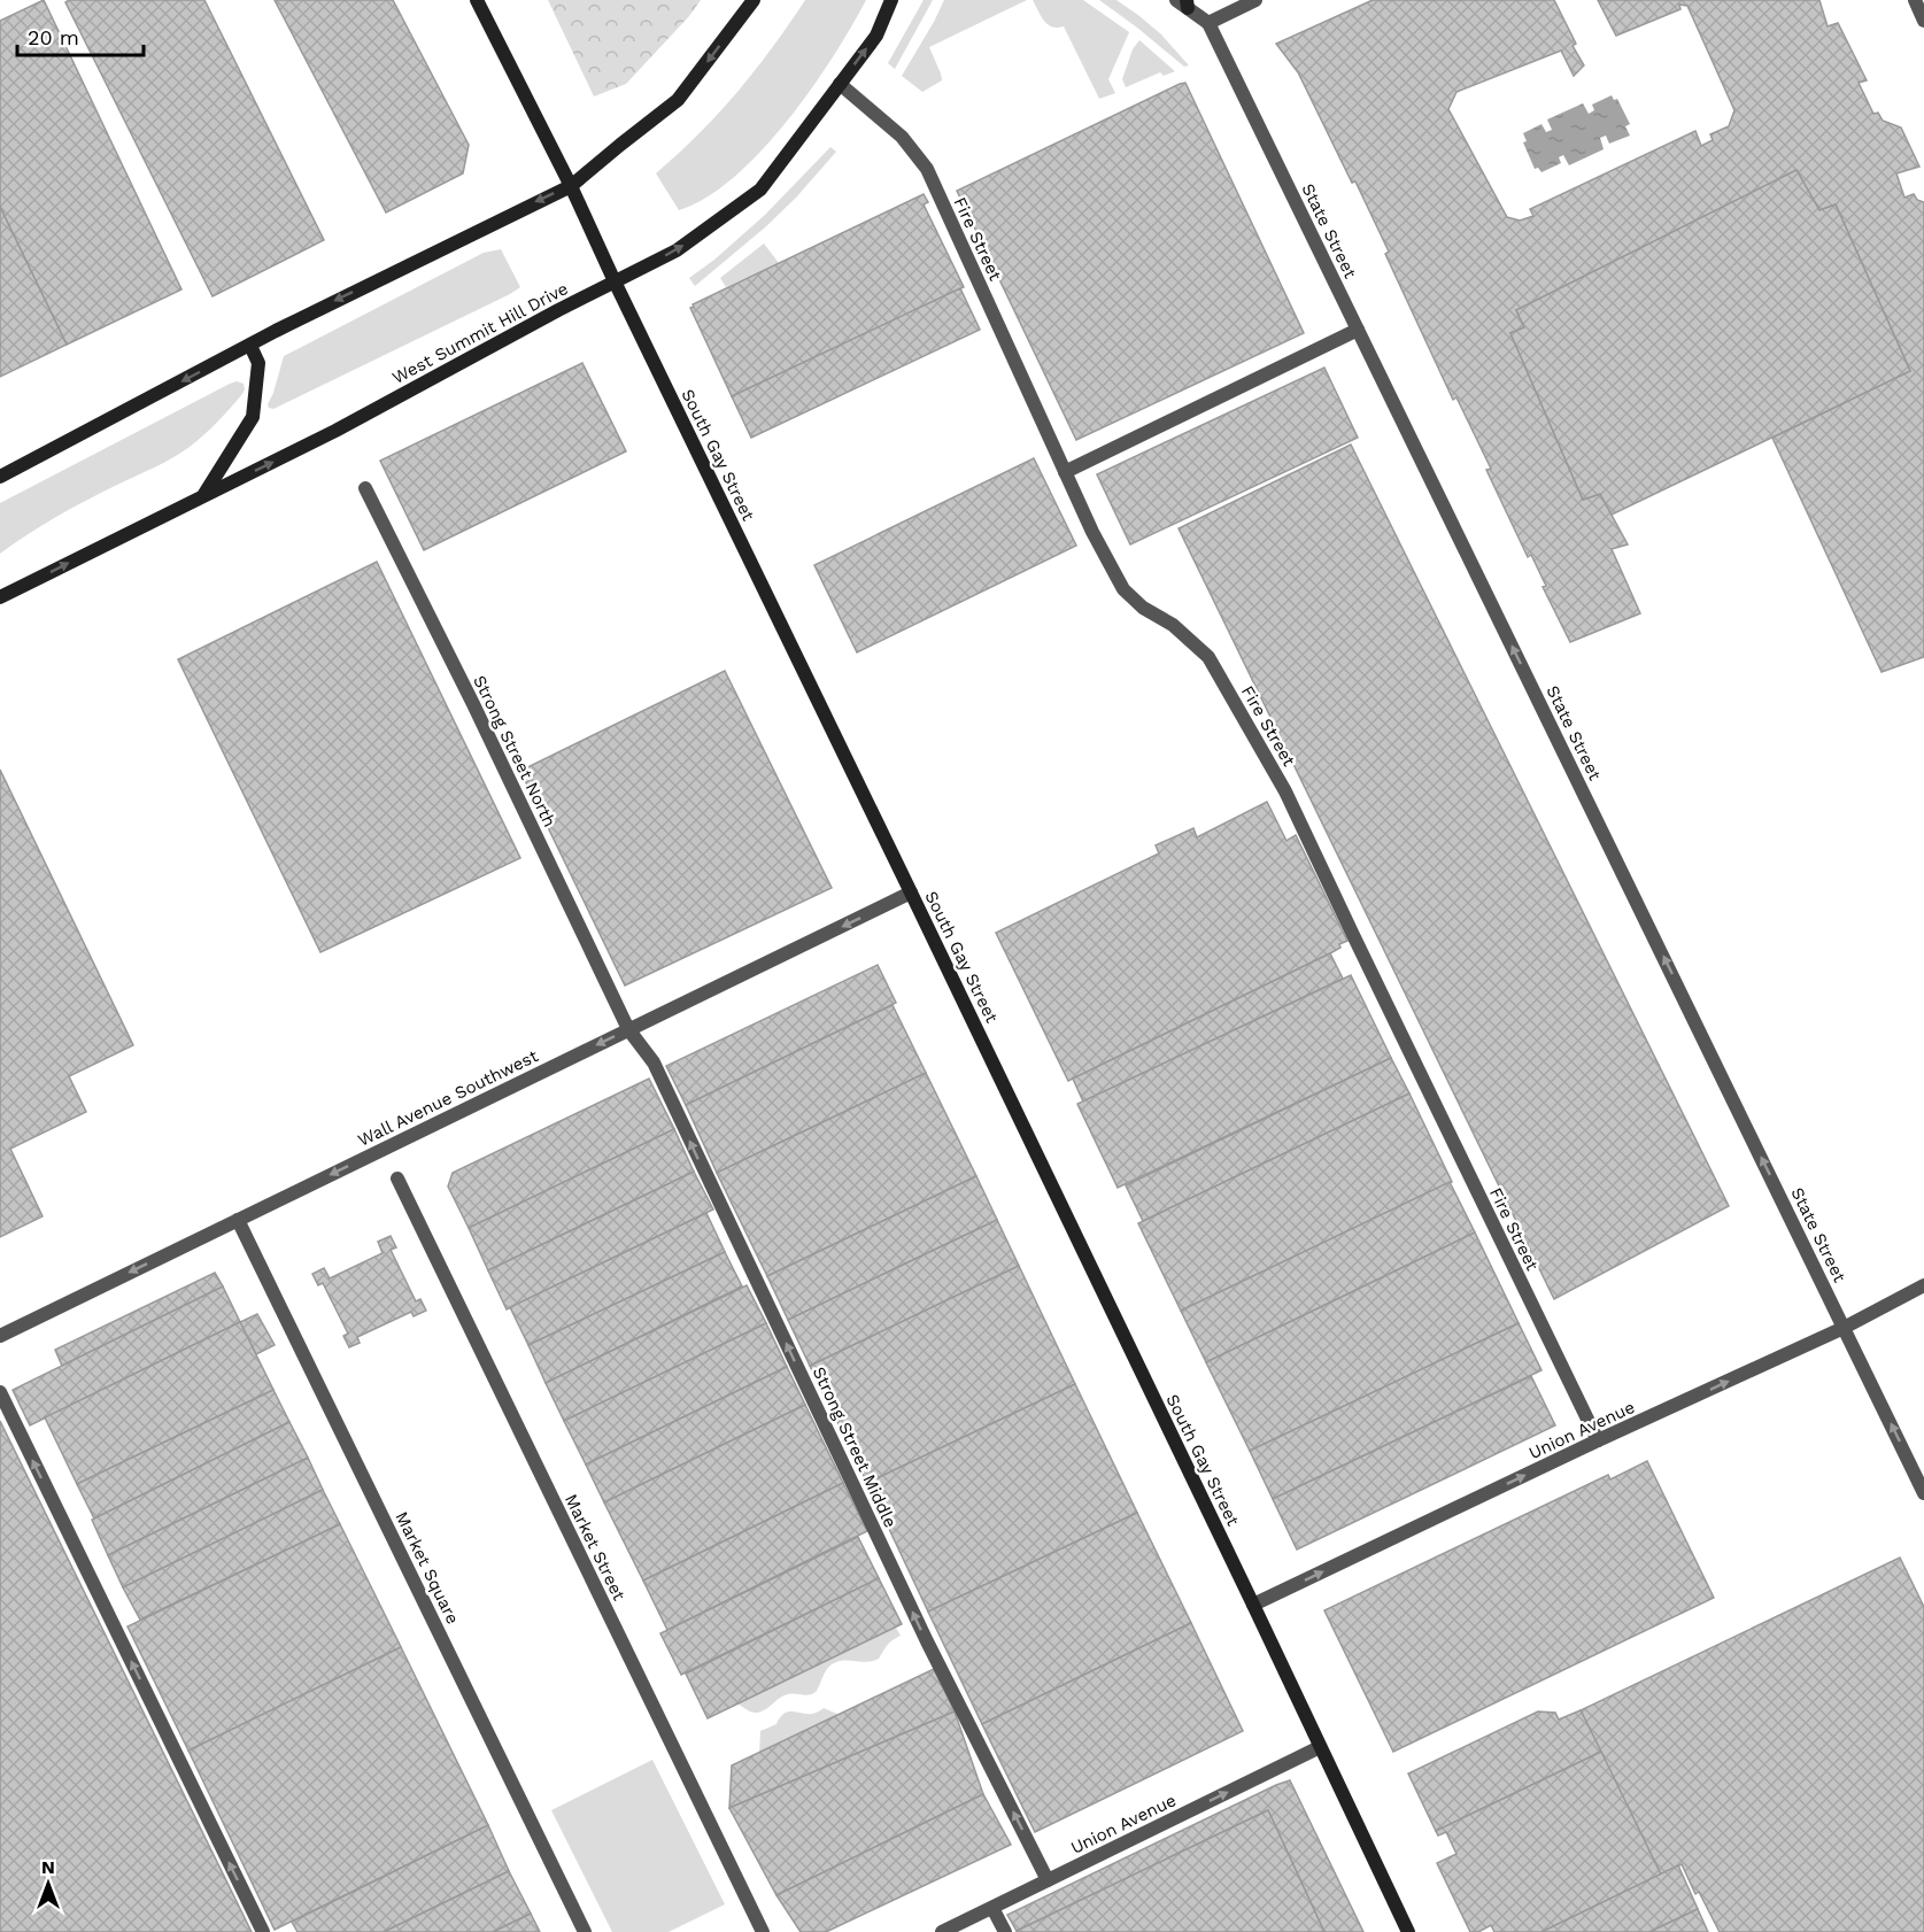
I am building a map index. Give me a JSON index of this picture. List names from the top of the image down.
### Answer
{
  "streets": {
    "main road": ["West Summit Hill Drive", "South Gay Street"],
    "street": [
      "State Street",
      "Fire Street",
      "Strong Street North",
      "Wall Avenue Southwest",
      "Union Avenue",
      "Strong Street Middle",
      "Market Street",
      "Market Square"
    ]
  },
  "crossings": [
    ["State Street", "Union Avenue"],
    ["Fire Street", "West Summit Hill Drive"],
    ["Fire Street", "Union Avenue"],
    ["West Summit Hill Drive", "South Gay Street"],
    ["South Gay Street", "Wall Avenue Southwest"],
    ["South Gay Street", "Union Avenue"],
    ["Strong Street North", "Wall Avenue Southwest"],
    ["Strong Street North", "Strong Street Middle"],
    ["Wall Avenue Southwest", "Strong Street Middle"],
    ["Wall Avenue Southwest", "Market Square"],
    ["Union Avenue", "Strong Street Middle"]
  ],
  "one_way": [
    "State Street",
    "Wall Avenue Southwest",
    "Union Avenue",
    "Strong Street Middle"
  ],
  "scale_bar": "20 m",
  "north": "top"
}
